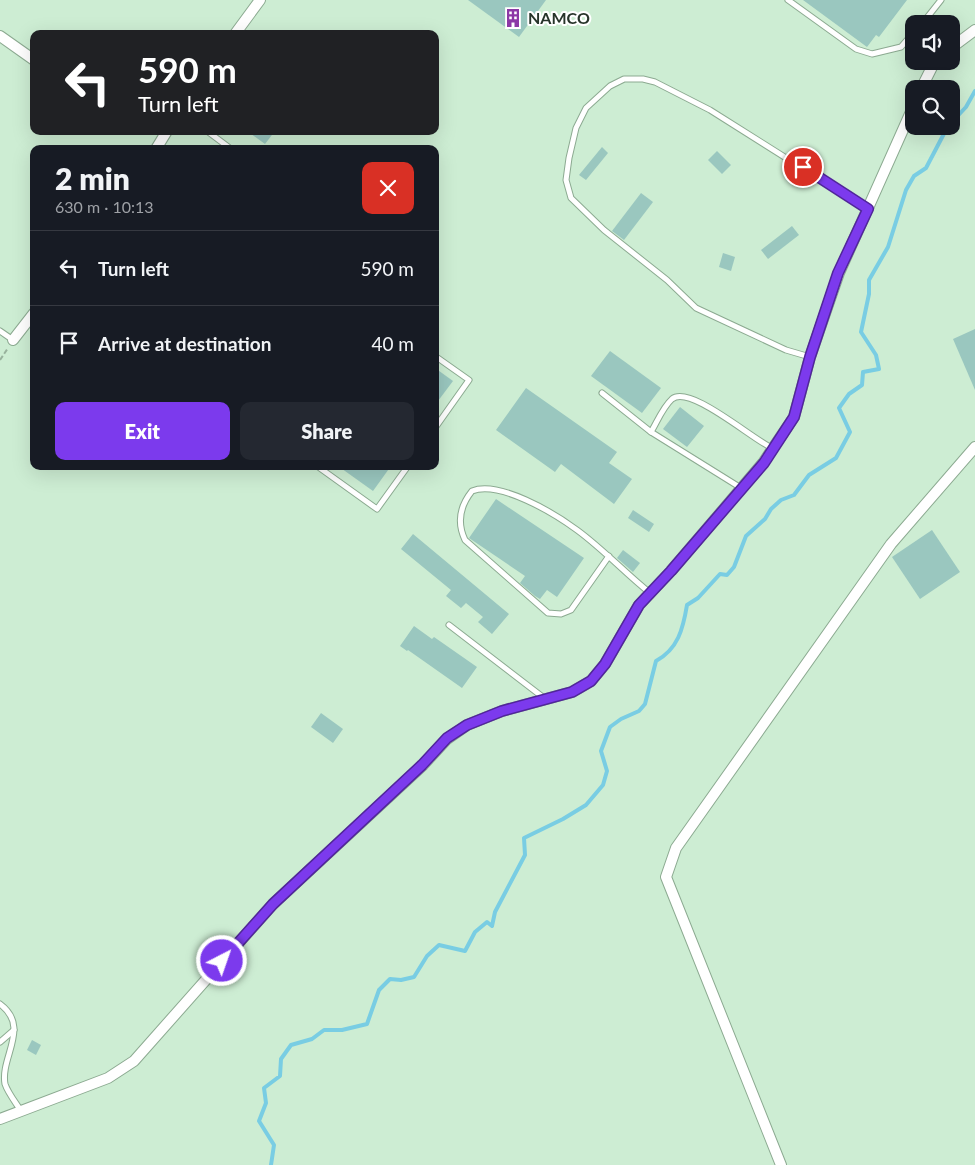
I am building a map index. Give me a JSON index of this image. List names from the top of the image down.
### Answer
{
  "places": {
    "building": ["NAMCO"]
  },
  "page": {
    "turn": ["590 m", "Turn left"],
    "heading": ["2 min", "630 m · 10:13"],
    "list": [
      {
        "name": "Turn left",
        "value": "590 m"
      },
      {
        "name": "Arrive at destination",
        "value": "40 m"
      }
    ],
    "buttons": ["Exit", "Share"]
  }
}
